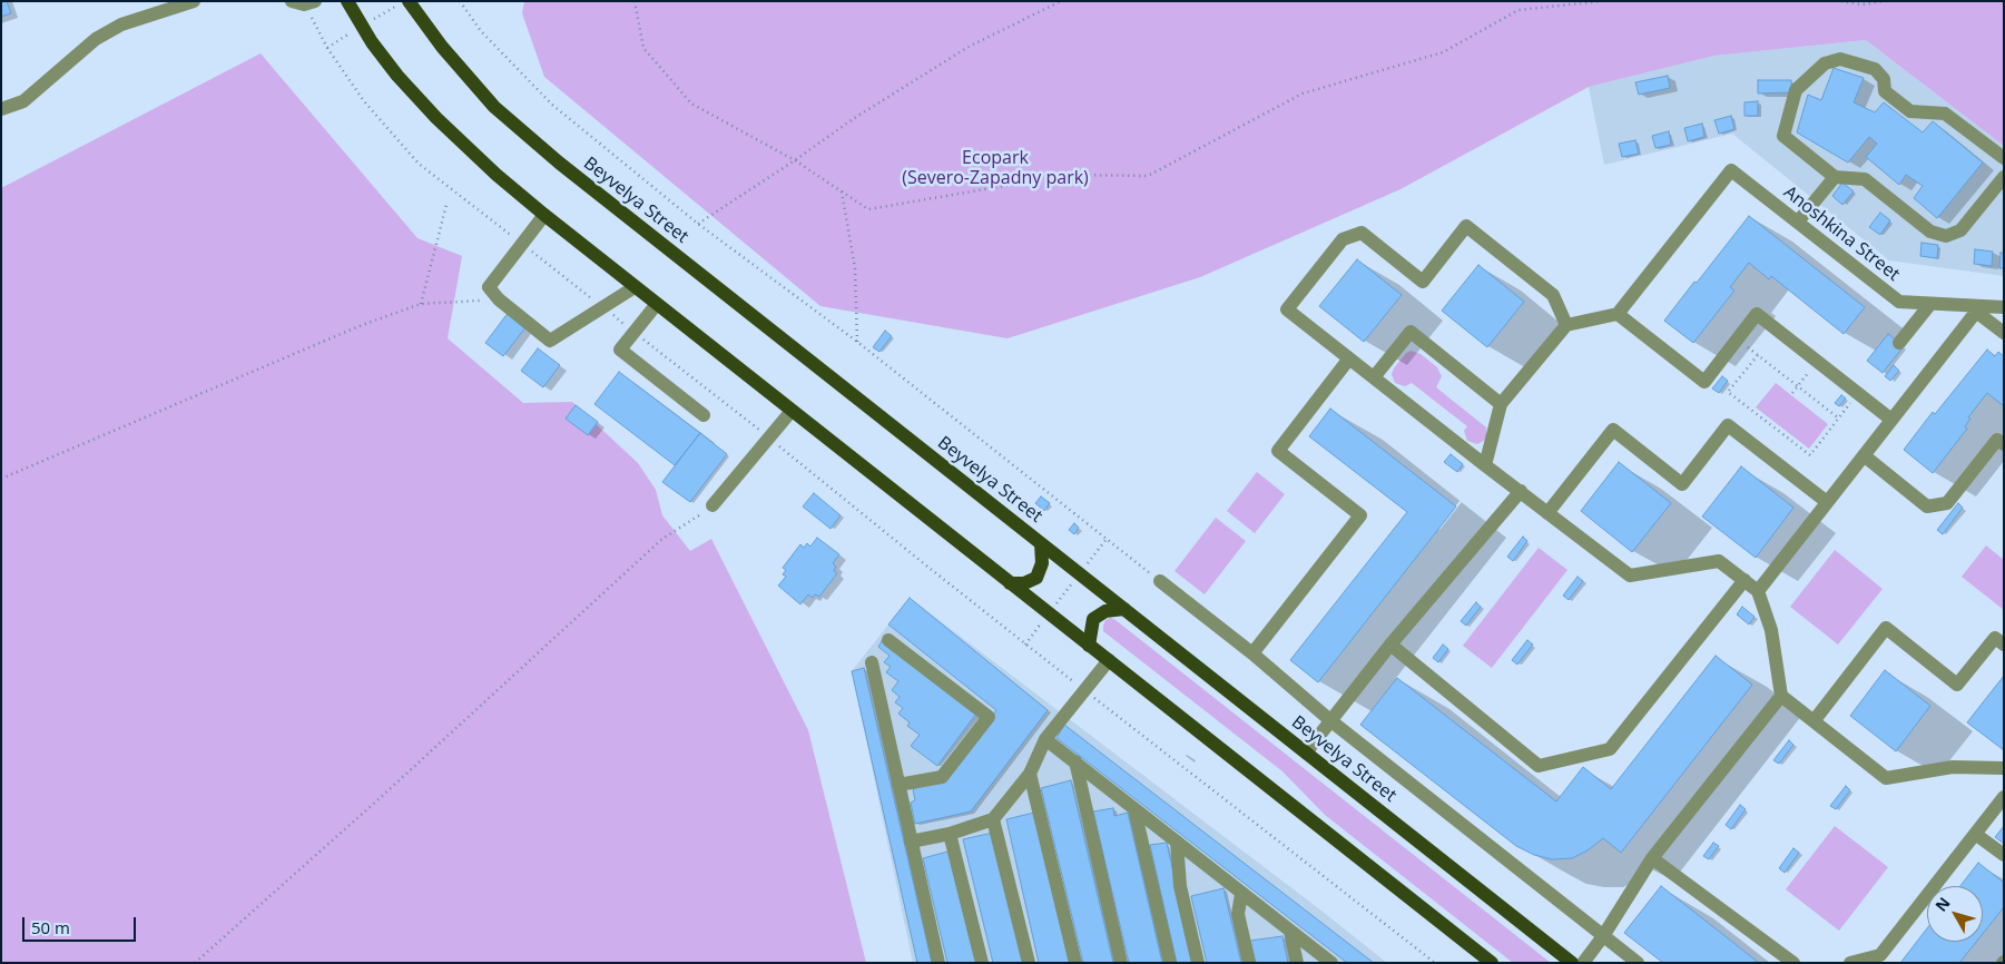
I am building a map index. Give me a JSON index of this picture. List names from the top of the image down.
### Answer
{
  "streets": {
    "main road": ["Beyvelya Street"],
    "street": ["Anoshkina Street"]
  },
  "parks": ["Ecopark (Severo-Zapadny park)"],
  "scale_bar": "50 m",
  "north": "top left"
}
